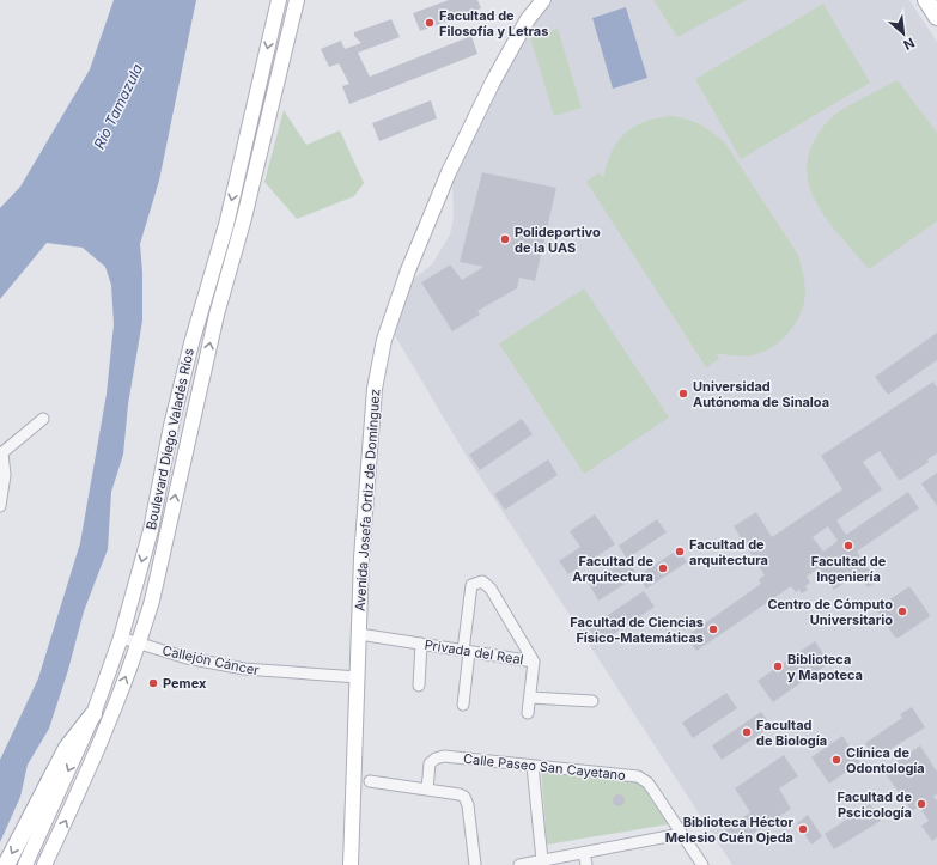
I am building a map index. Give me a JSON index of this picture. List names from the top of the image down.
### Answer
{
  "streets": {
    "main road": ["Boulevard Diego Valadés Ríos", "Avenida Josefa Ortiz de Domínguez"],
    "street": ["Privada del Real", "Callejón Cáncer", "Calle Paseo San Cayetano"]
  },
  "crossings": [
    ["Boulevard Diego Valadés Ríos", "Callejón Cáncer"],
    ["Avenida Josefa Ortiz de Domínguez", "Privada del Real"],
    ["Avenida Josefa Ortiz de Domínguez", "Callejón Cáncer"]
  ],
  "water": ["Río Tamazula"],
  "places": [
    "Facultad de Filosofía y Letras",
    "Polideportivo de la UAS",
    "Universidad Autónoma de Sinaloa",
    "Facultad de Ingeniería",
    "Facultad de arquitectura",
    "Facultad de Arquitectura",
    "Centro de Cómputo Universitario",
    "Facultad de Ciencias Físico-Matemáticas",
    "Biblioteca y Mapoteca",
    "Pemex",
    "Facultad de Biología",
    "Clínica de Odontología",
    "Facultad de Pscicología",
    "Biblioteca Héctor Melesio Cuén Ojeda"
  ],
  "north": "bottom right"
}
